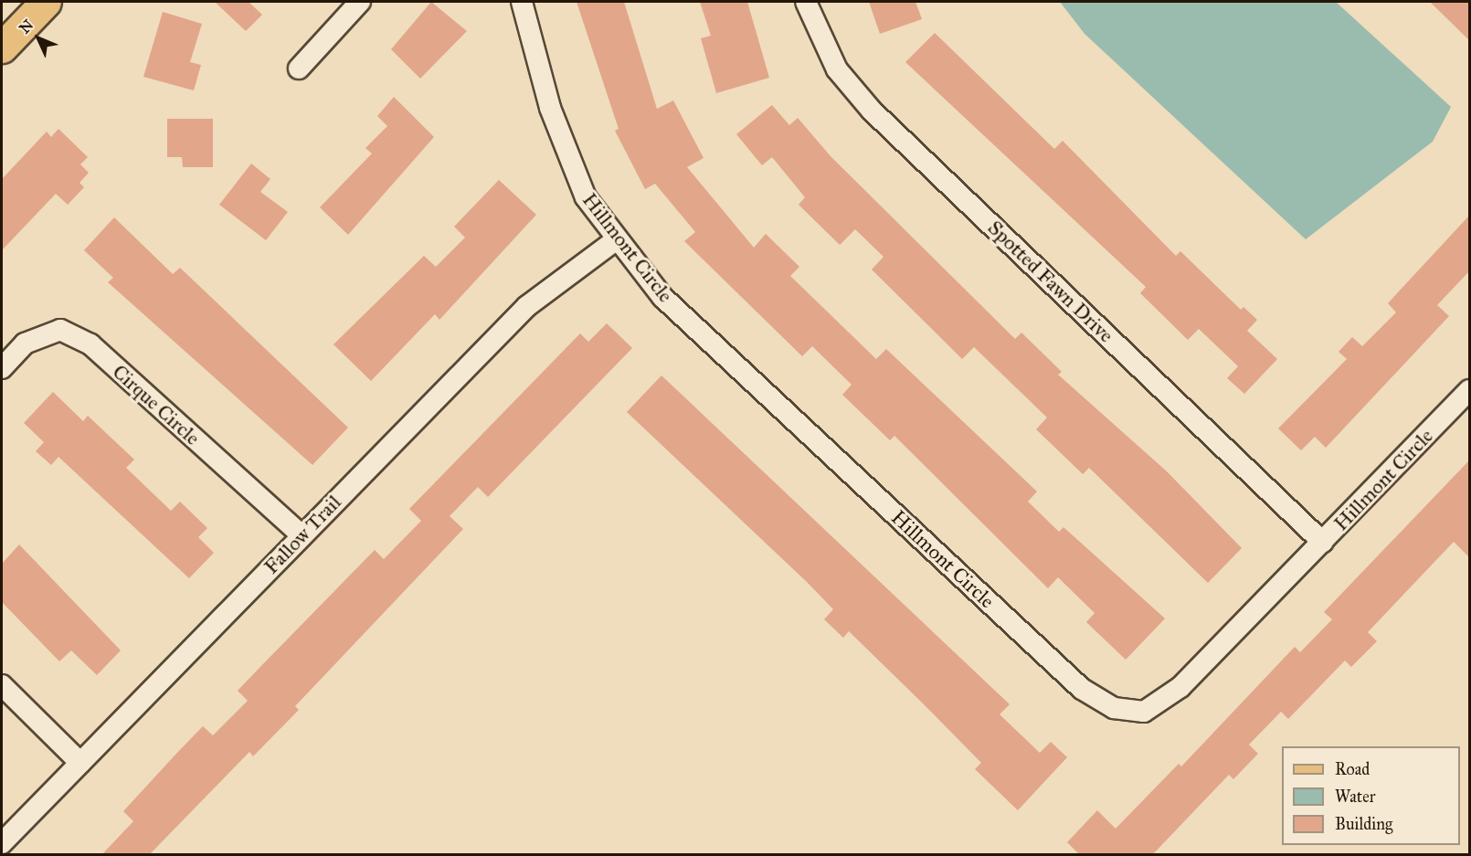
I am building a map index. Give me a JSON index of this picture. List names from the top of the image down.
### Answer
{
  "streets": {
    "street": [
      "Hillmont Circle",
      "Spotted Fawn Drive",
      "Cirque Circle",
      "Fallow Trail"
    ]
  },
  "crossings": [
    ["Hillmont Circle", "Spotted Fawn Drive"],
    ["Hillmont Circle", "Fallow Trail"],
    ["Cirque Circle", "Fallow Trail"]
  ],
  "legend": ["Road", "Water", "Building"],
  "north": "top left"
}
